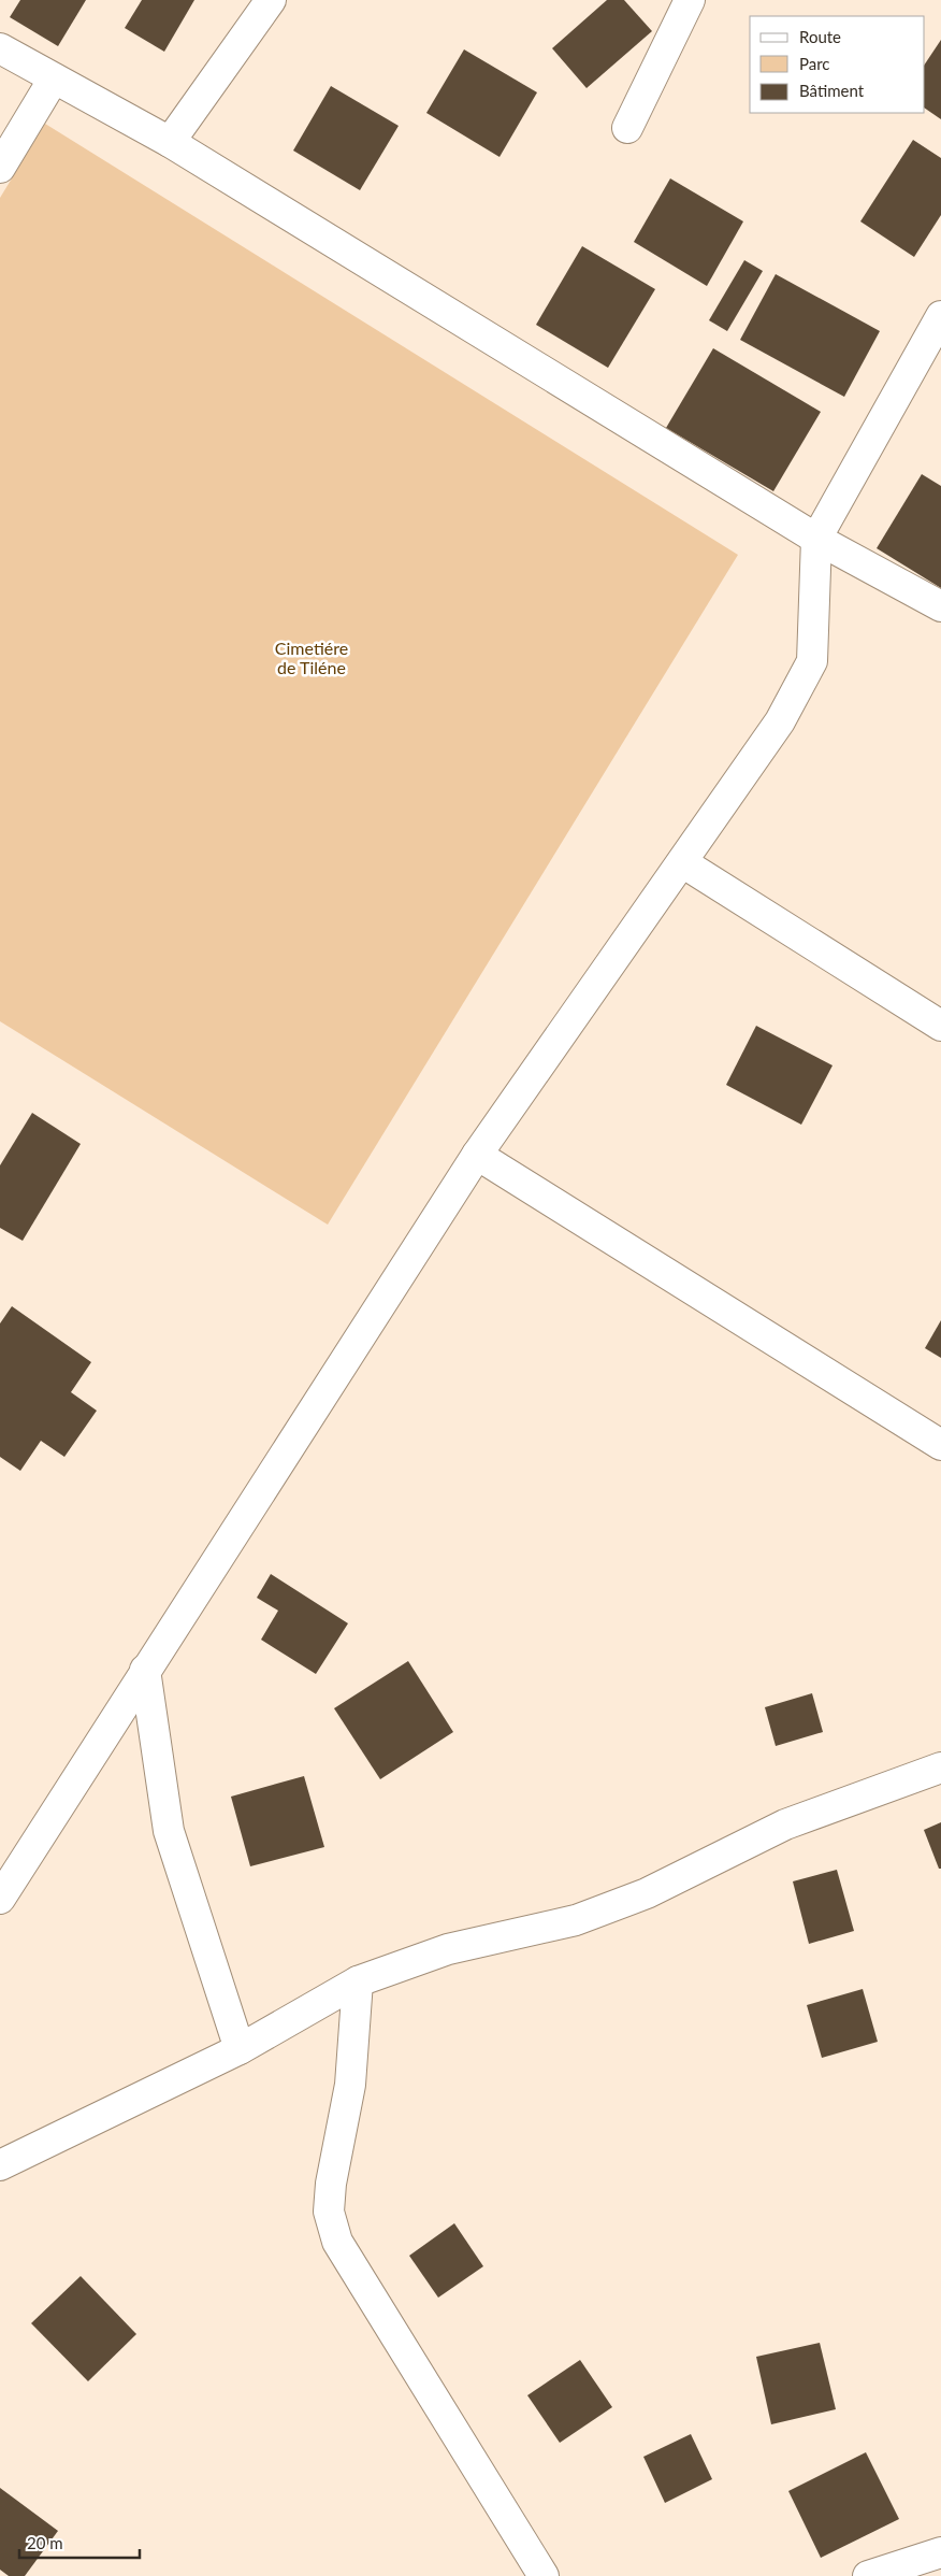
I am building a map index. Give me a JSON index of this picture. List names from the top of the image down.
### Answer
{
  "parks": ["Cimetiére de Tiléne"],
  "legend": ["Route", "Parc", "Bâtiment"],
  "scale_bar": "20 m"
}
